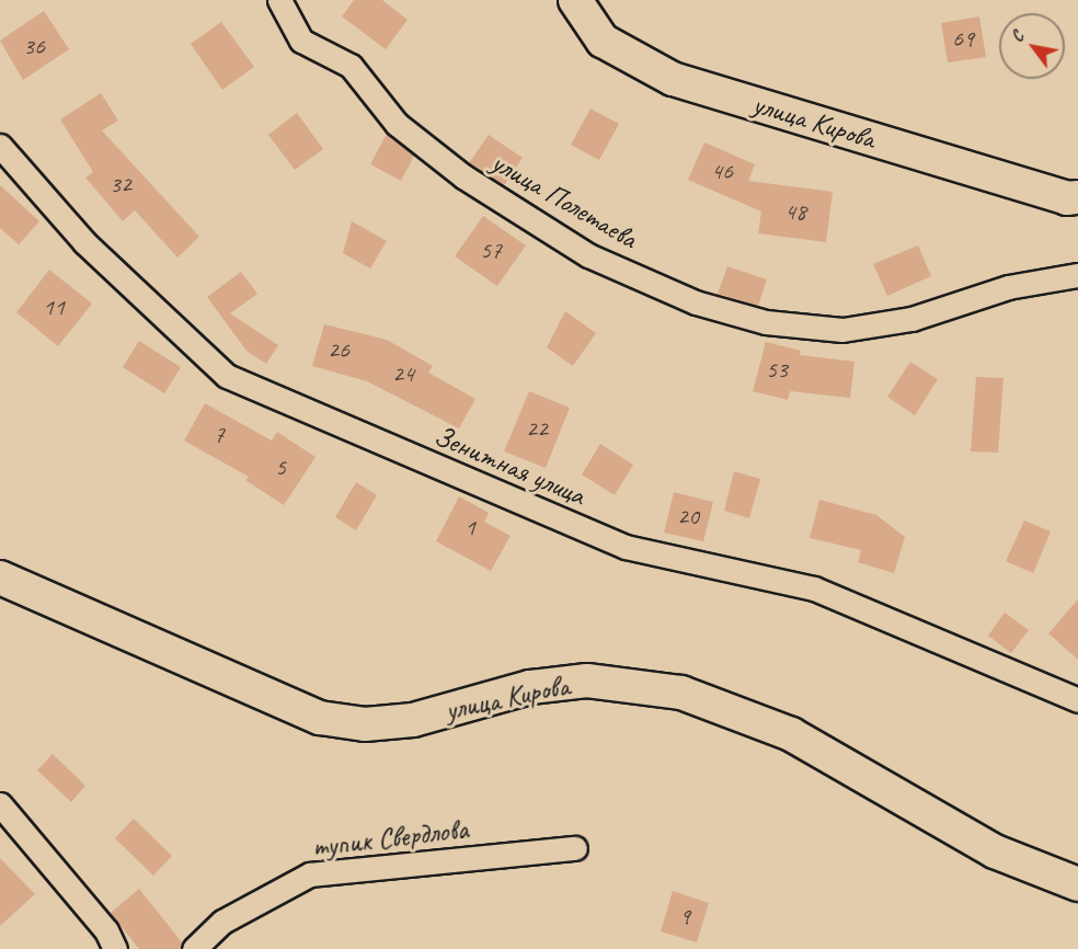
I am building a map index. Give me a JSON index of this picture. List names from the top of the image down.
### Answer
{
  "streets": {
    "main road": ["улица Кирова"],
    "street": ["улица Полетаева", "Зенитная улица", "тупик Свердлова"]
  },
  "house_numbers": [
    "69",
    "36",
    "46",
    "32",
    "48",
    "57",
    "11",
    "26",
    "53",
    "24",
    "22",
    "7",
    "5",
    "20",
    "1",
    "9"
  ],
  "north": "top left"
}
